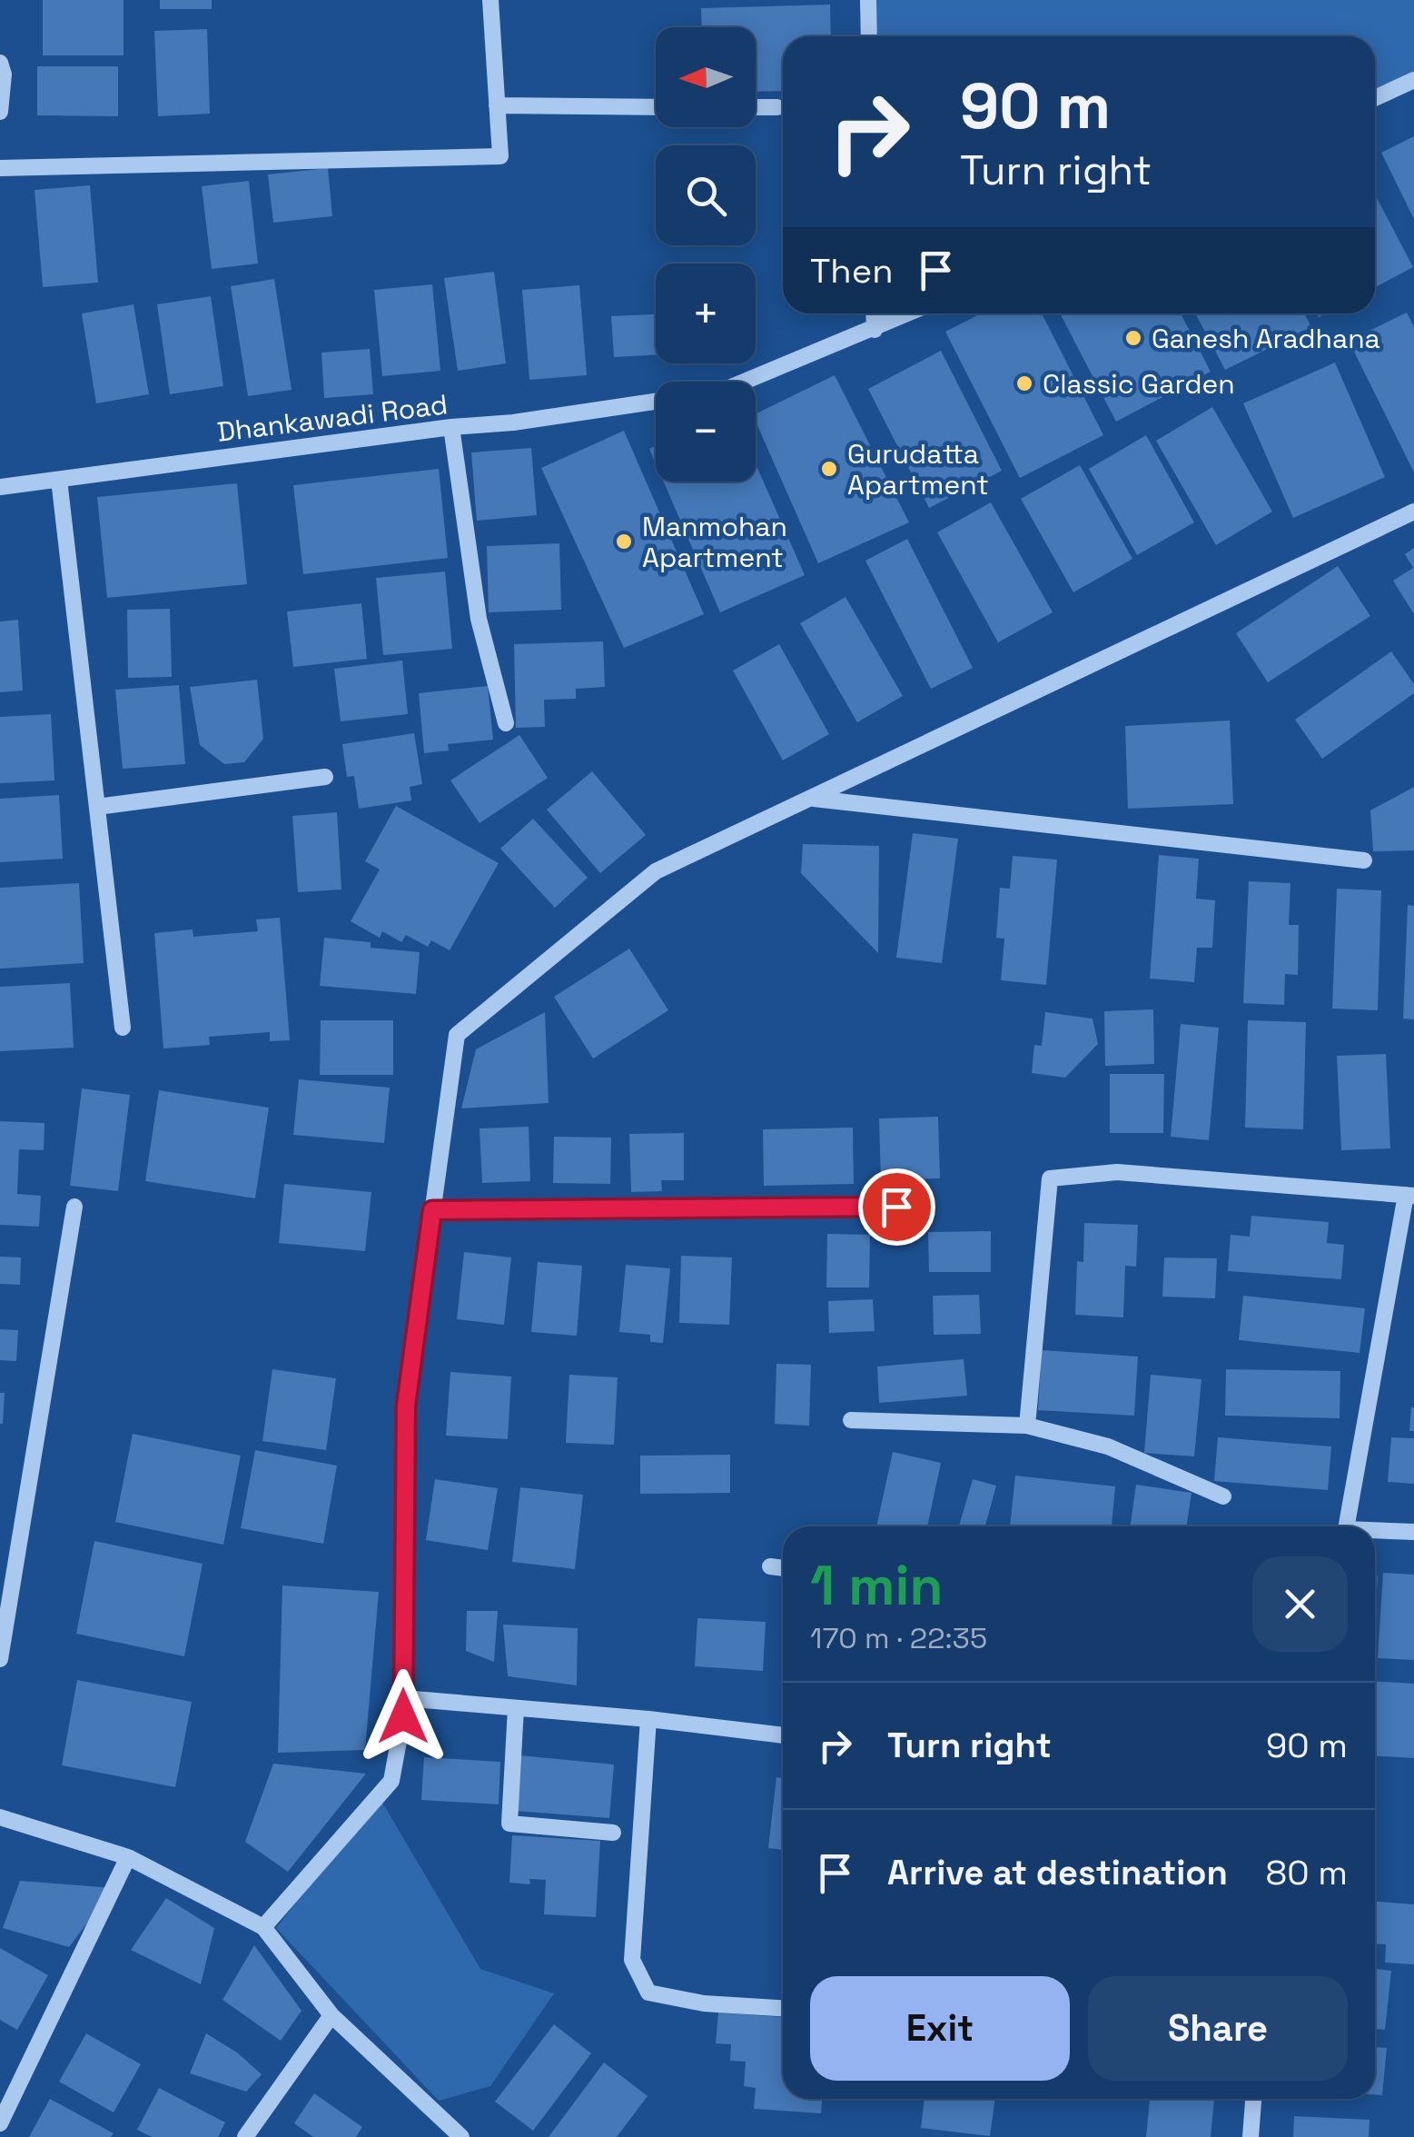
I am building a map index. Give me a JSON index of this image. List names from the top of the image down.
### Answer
{
  "streets": {
    "street": ["Dhankawadi Road"]
  },
  "places": [
    "Ganesh Aradhana",
    "Classic Garden",
    "Gurudatta Apartment",
    "Manmohan Apartment"
  ],
  "north": "left",
  "page": {
    "map_buttons": ["+", "−"],
    "turn": ["90 m", "Turn right"],
    "then": "Then",
    "heading": ["1 min", "170 m · 22:35"],
    "list": [
      {
        "name": "Turn right",
        "value": "90 m"
      },
      {
        "name": "Arrive at destination",
        "value": "80 m"
      }
    ],
    "buttons": ["Exit", "Share"]
  }
}
